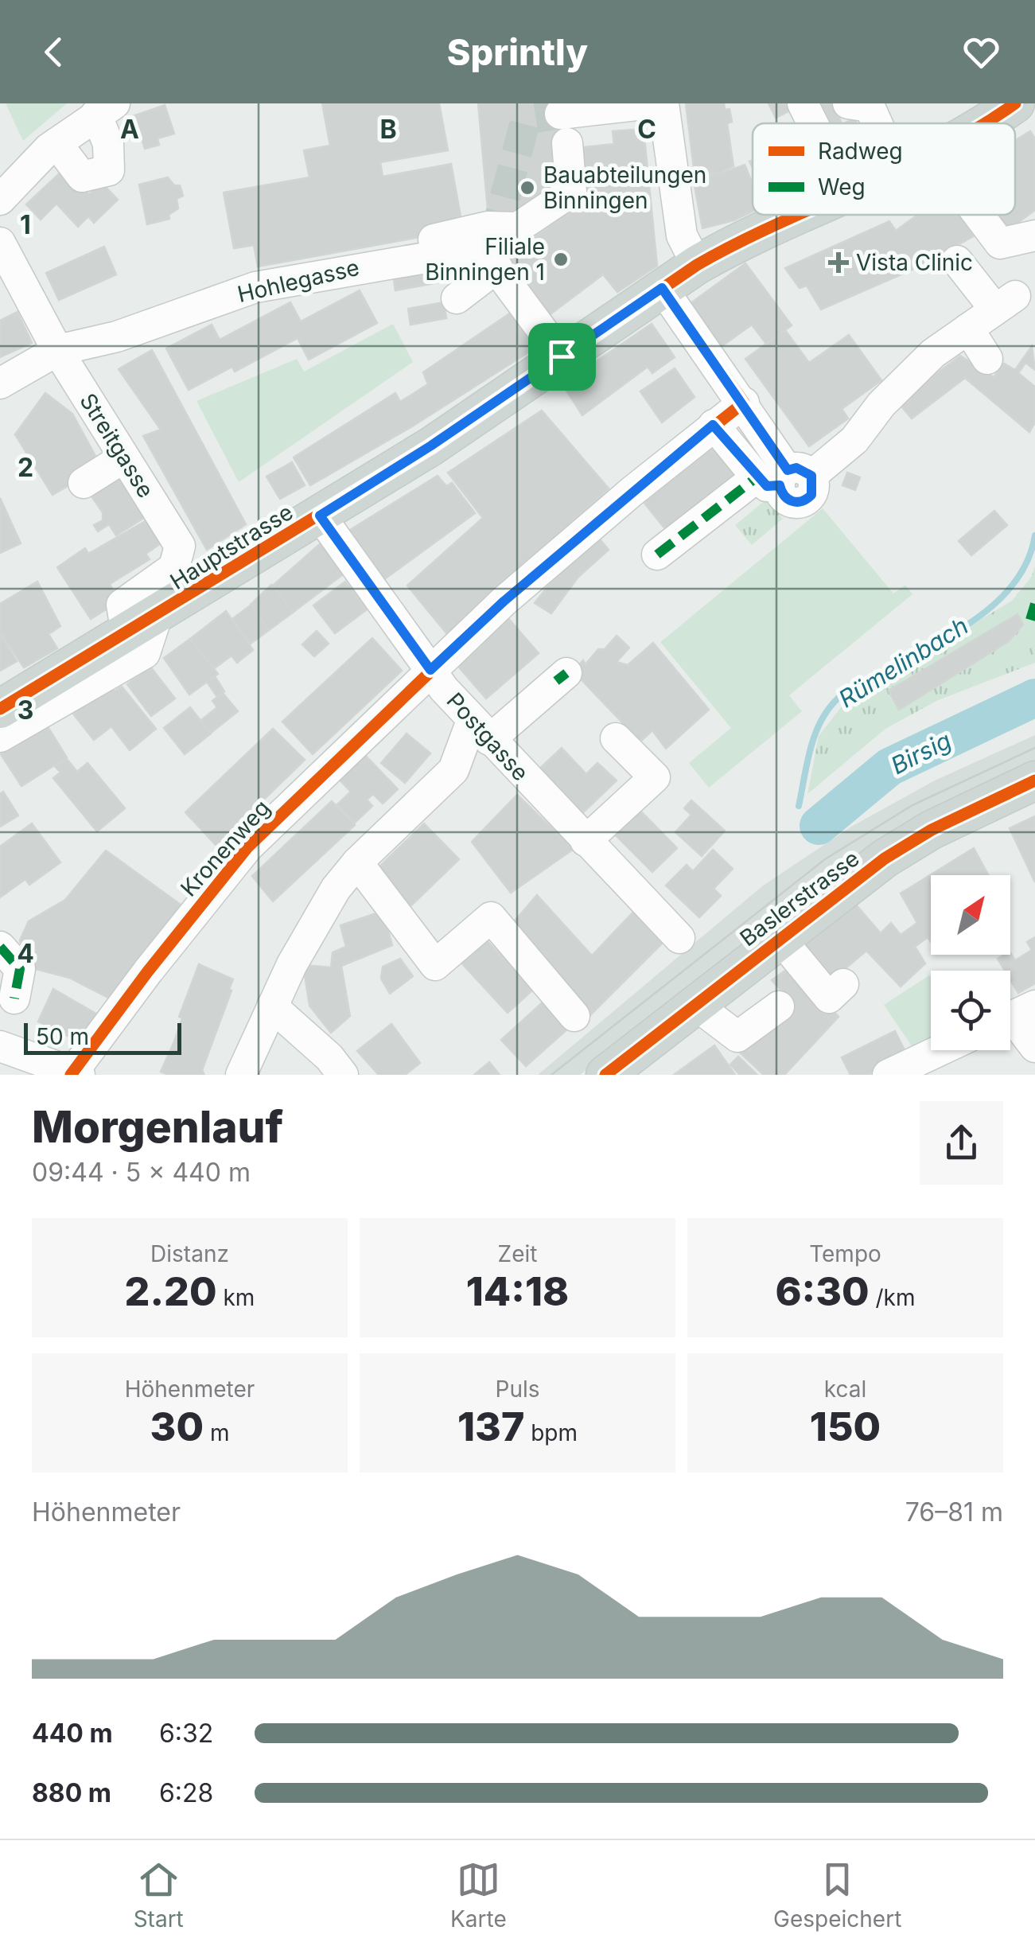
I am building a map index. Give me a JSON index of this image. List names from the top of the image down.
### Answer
{
  "streets": {
    "main road": ["Hauptstrasse", "Baslerstrasse"],
    "street": [
      "Hohlegasse",
      "Streitgasse",
      "Postgasse",
      "Kronenweg"
    ]
  },
  "crossings": [
    ["Hohlegasse", "Streitgasse"],
    ["Streitgasse", "Hauptstrasse"],
    ["Hauptstrasse", "Postgasse"],
    ["Postgasse", "Kronenweg"]
  ],
  "water": ["Rümelinbach", "Birsig"],
  "places": {
    "other": ["Bauabteilungen Binningen", "Filiale Binningen 1"],
    "health": ["Vista Clinic"]
  },
  "legend": ["Radweg", "Weg"],
  "scale_bar": "50 m",
  "north": "top right",
  "page": {
    "header": "Sprintly",
    "scale": "50 m",
    "heading": ["Morgenlauf", "09:44 · 5 × 440 m"],
    "stats": [
      ["Distanz", "2.20 km"],
      ["Zeit", "14:18"],
      ["Tempo", "6:30 /km"],
      ["Höhenmeter", "30 m"],
      ["Puls", "137 bpm"],
      ["kcal", "150"]
    ],
    "chart": ["Höhenmeter", "76–81 m"],
    "list": [
      {
        "name": "440 m",
        "note": "6:32"
      },
      {
        "name": "880 m",
        "note": "6:28"
      }
    ],
    "tabs": ["Start", "Karte", "Gespeichert"]
  },
  "grid": {
    "columns": ["A", "B", "C"],
    "rows": [
      "1",
      "2",
      "3",
      "4"
    ]
  }
}
